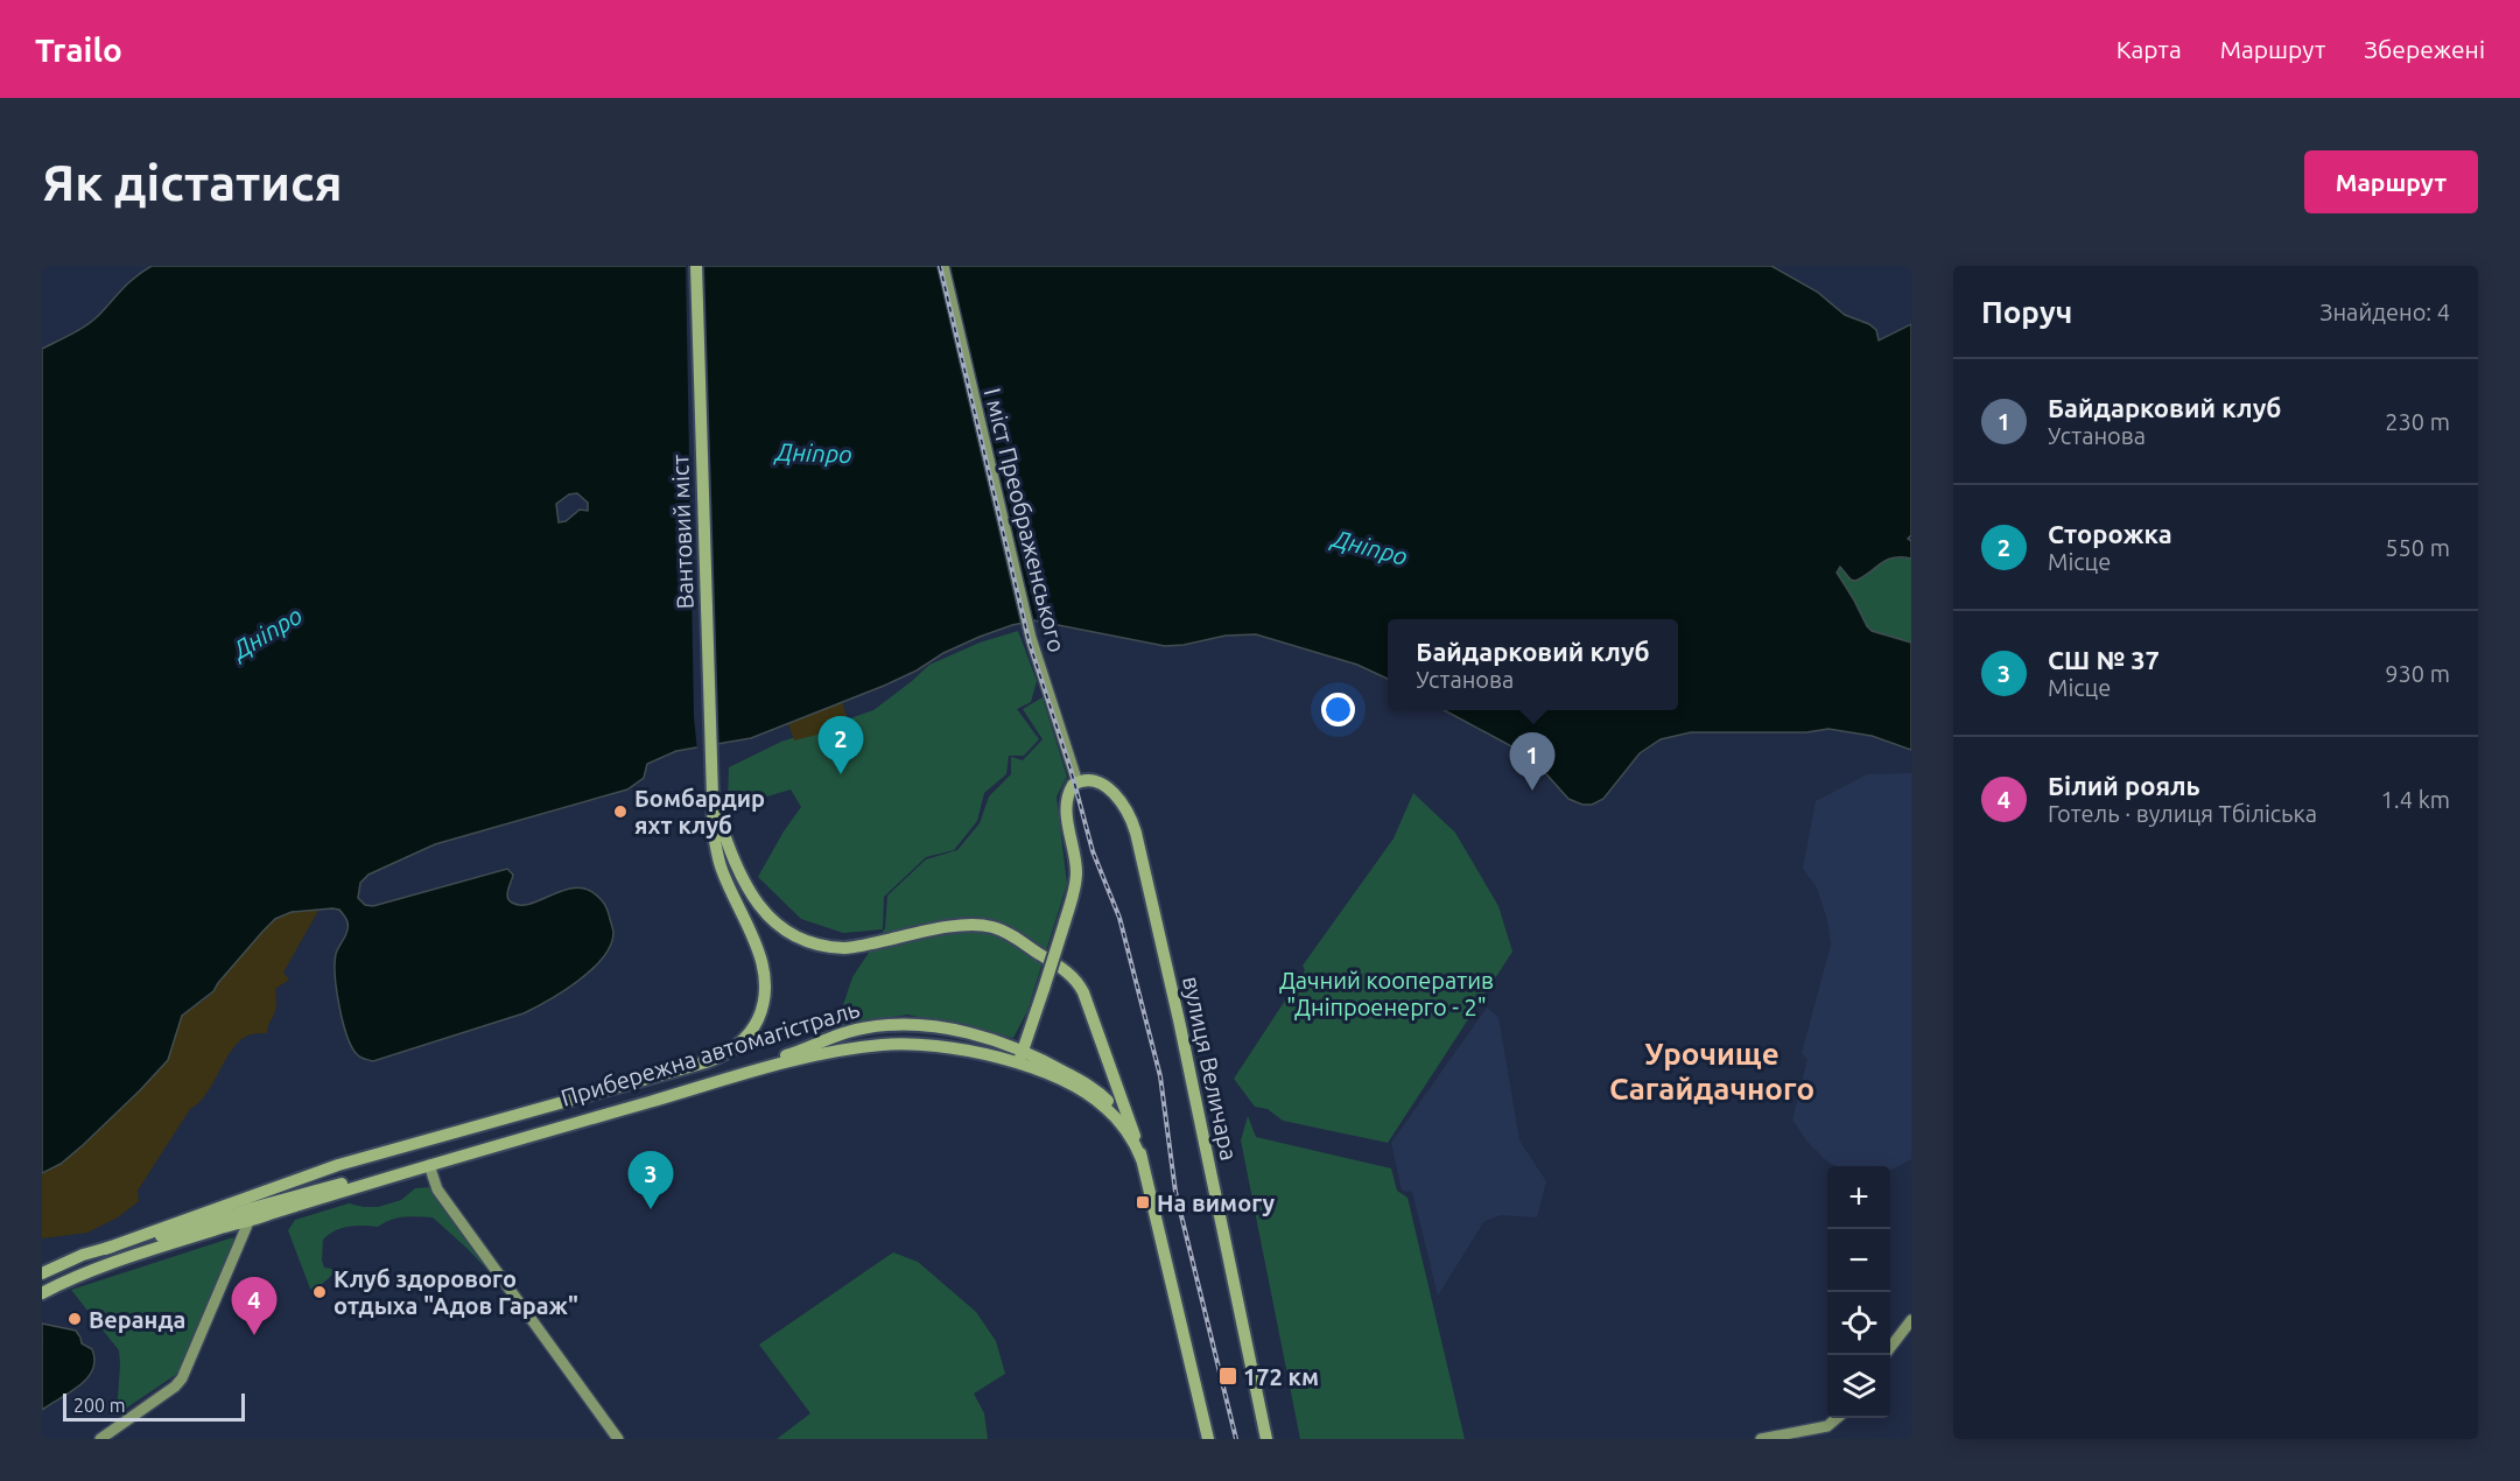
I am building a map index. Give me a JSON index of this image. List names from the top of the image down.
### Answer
{
  "streets": {
    "main road": ["Вантовий міст", "Прибережна автомагістраль", "вулиця Величара"],
    "street": ["I міст Преображенського"]
  },
  "crossings": [
    ["I міст Преображенського", "вулиця Величара"],
    ["Вантовий міст", "Прибережна автомагістраль"]
  ],
  "districts": ["Урочище Сагайдачного"],
  "water": ["Дніпро"],
  "parks": ["Дачний кооператив \"Дніпроенерго - 2\""],
  "places": {
    "other": ["Бомбардир яхт клуб", "Клуб здорового отдыха \"Адов Гараж\"", "Веранда"],
    "transit": ["На вимогу", "172 км"]
  },
  "scale_bar": "200 m",
  "page": {
    "header": "Trailo",
    "nav": ["Карта", "Маршрут", "Збережені"],
    "buttons": "Маршрут",
    "title": "Як дістатися",
    "heading": ["Поруч", "Знайдено: 4"],
    "list": [
      {
        "mark": "1",
        "name": "Байдарковий клуб",
        "note": "Установа",
        "value": "230 m"
      },
      {
        "mark": "2",
        "name": "Сторожка",
        "note": "Місце",
        "value": "550 m"
      },
      {
        "mark": "3",
        "name": "СШ № 37",
        "note": "Місце",
        "value": "930 m"
      },
      {
        "mark": "4",
        "name": "Білий рояль",
        "note": "Готель · вулиця Тбіліська",
        "value": "1.4 km"
      }
    ],
    "popup": ["Байдарковий клуб", "Установа"],
    "pins": [
      "2",
      "1",
      "3",
      "4"
    ],
    "map_buttons": ["+", "−"],
    "scale": "200 m"
  }
}
